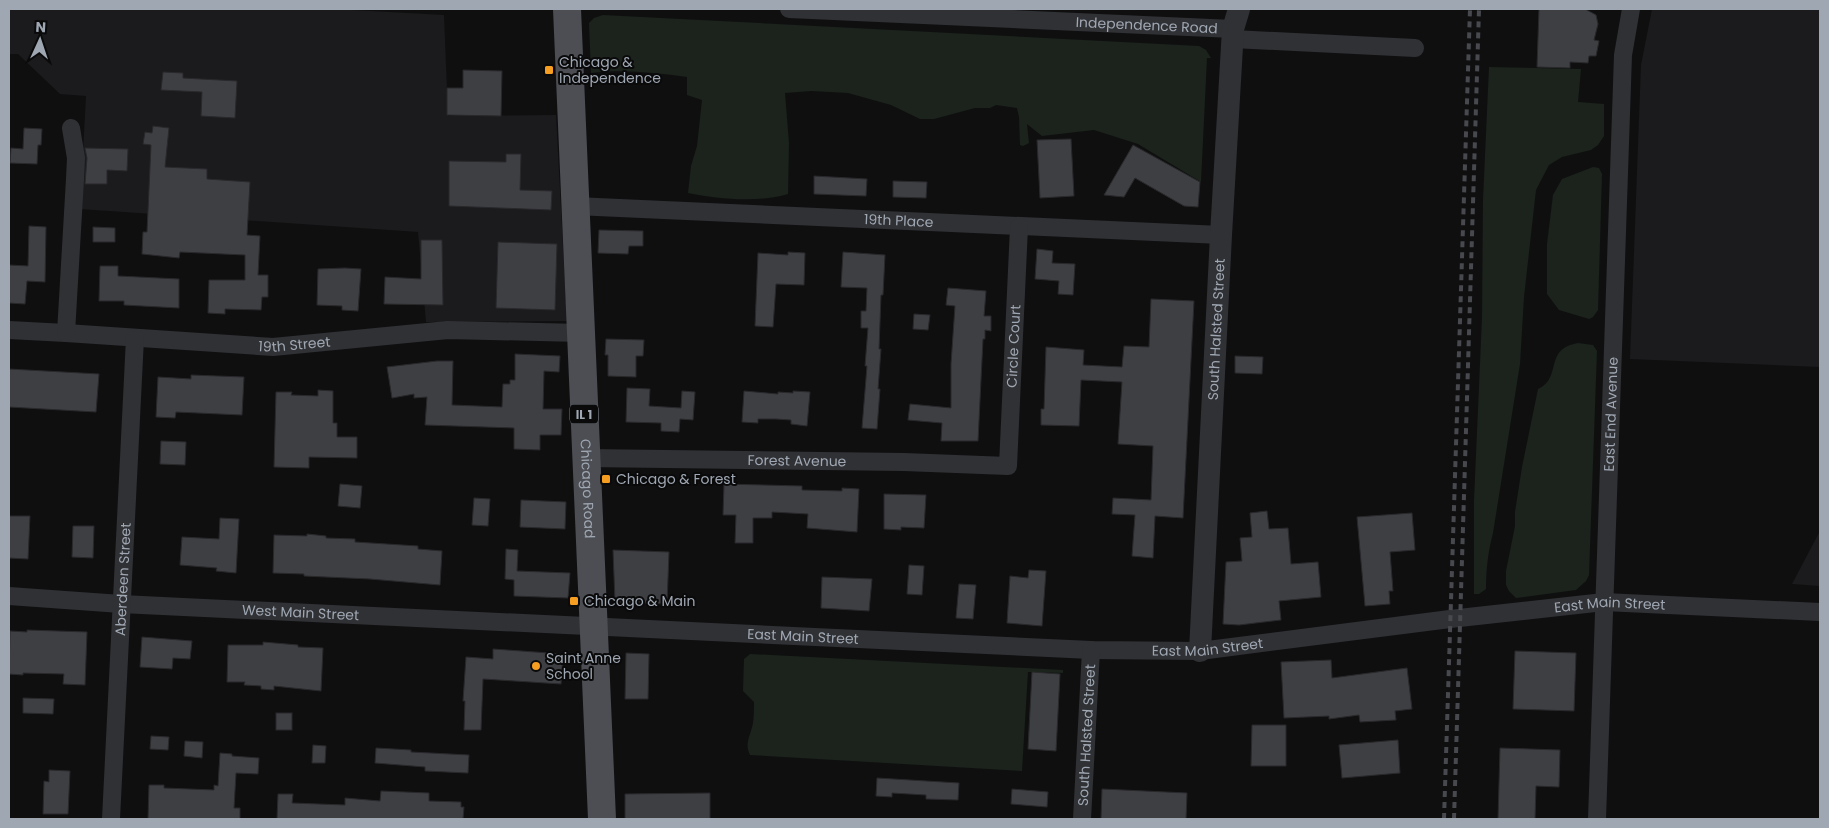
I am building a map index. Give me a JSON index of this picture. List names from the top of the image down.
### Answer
{
  "streets": {
    "main road": ["IL 1", "Chicago Road"],
    "street": [
      "Independence Road",
      "19th Place",
      "South Halsted Street",
      "19th Street",
      "Circle Court",
      "East End Avenue",
      "Forest Avenue",
      "Aberdeen Street",
      "East Main Street",
      "West Main Street"
    ]
  },
  "crossings": [
    ["Independence Road", "South Halsted Street"],
    ["19th Place", "South Halsted Street"],
    ["19th Place", "Circle Court"],
    ["19th Place", "Chicago Road"],
    ["South Halsted Street", "East Main Street"],
    ["19th Street", "Chicago Road"],
    ["19th Street", "Aberdeen Street"],
    ["Circle Court", "Forest Avenue"],
    ["East End Avenue", "East Main Street"],
    ["Forest Avenue", "Chicago Road"],
    ["Chicago Road", "East Main Street"],
    ["Chicago Road", "West Main Street"],
    ["Aberdeen Street", "West Main Street"],
    ["East Main Street", "West Main Street"]
  ],
  "places": {
    "transit": ["Chicago & Independence", "Chicago & Forest", "Chicago & Main"],
    "other": ["Saint Anne School"]
  },
  "north": "top"
}
